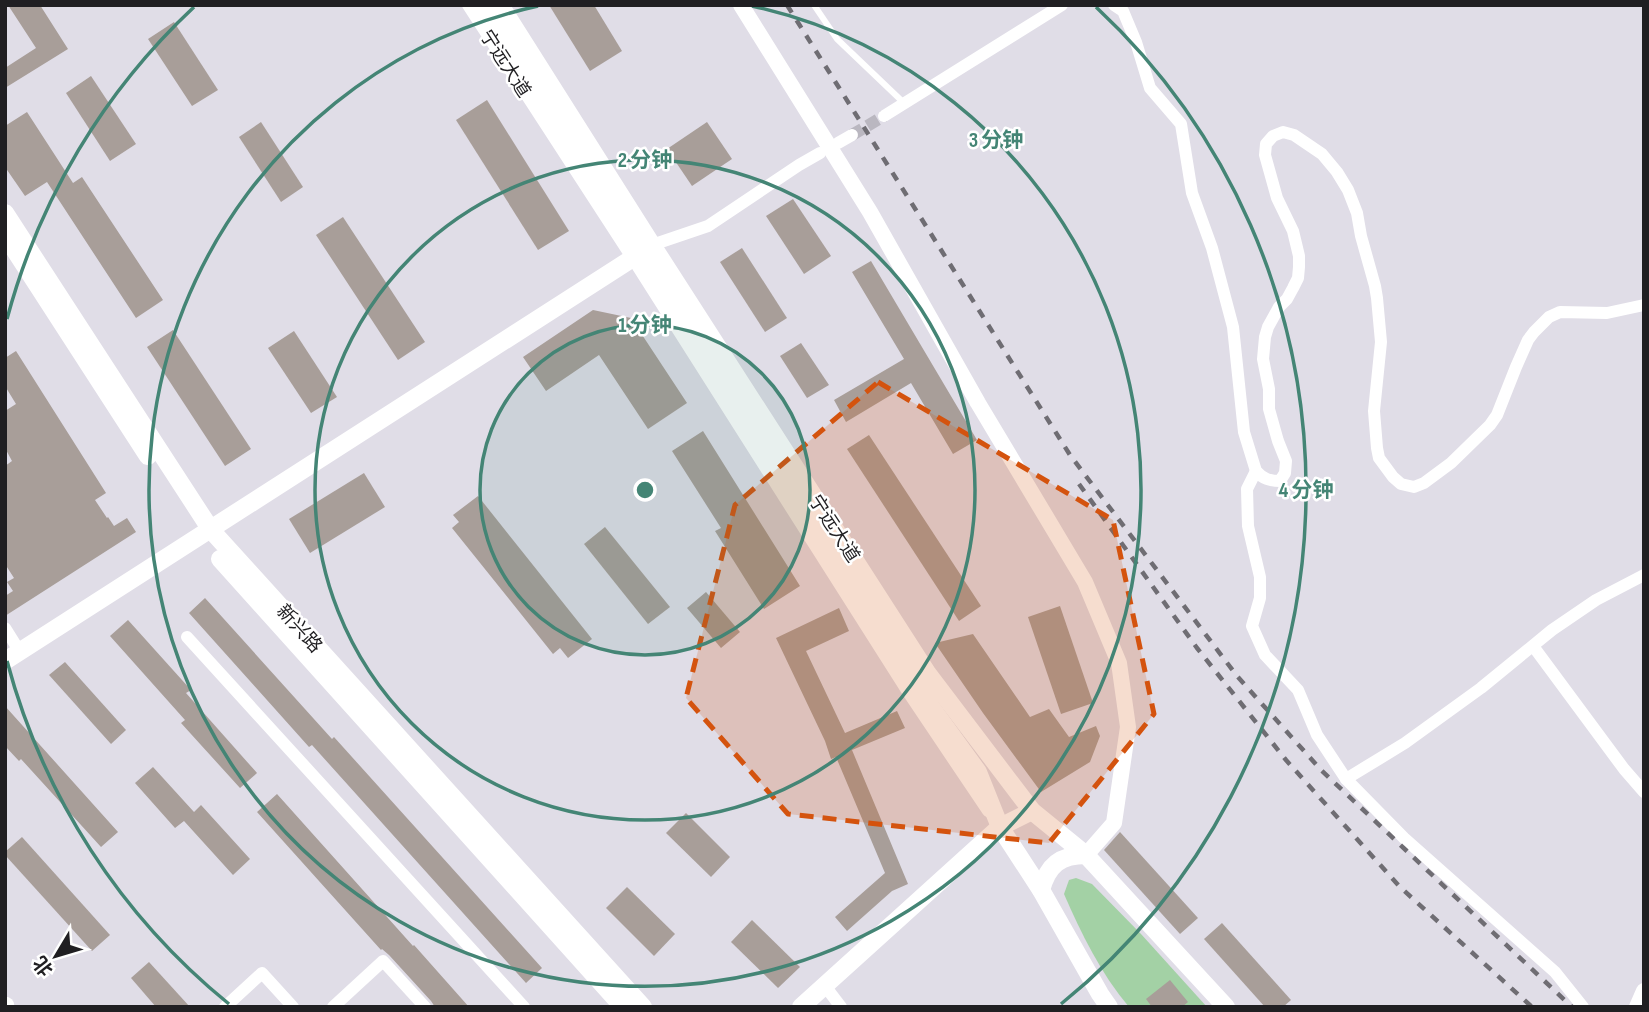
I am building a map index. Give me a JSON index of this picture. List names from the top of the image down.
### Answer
{
  "streets": {
    "main road": ["宁远大道", "新兴路"]
  },
  "north": "bottom left",
  "rings": [
    "3 分钟",
    "2 分钟",
    "1 分钟",
    "4 分钟"
  ]
}
